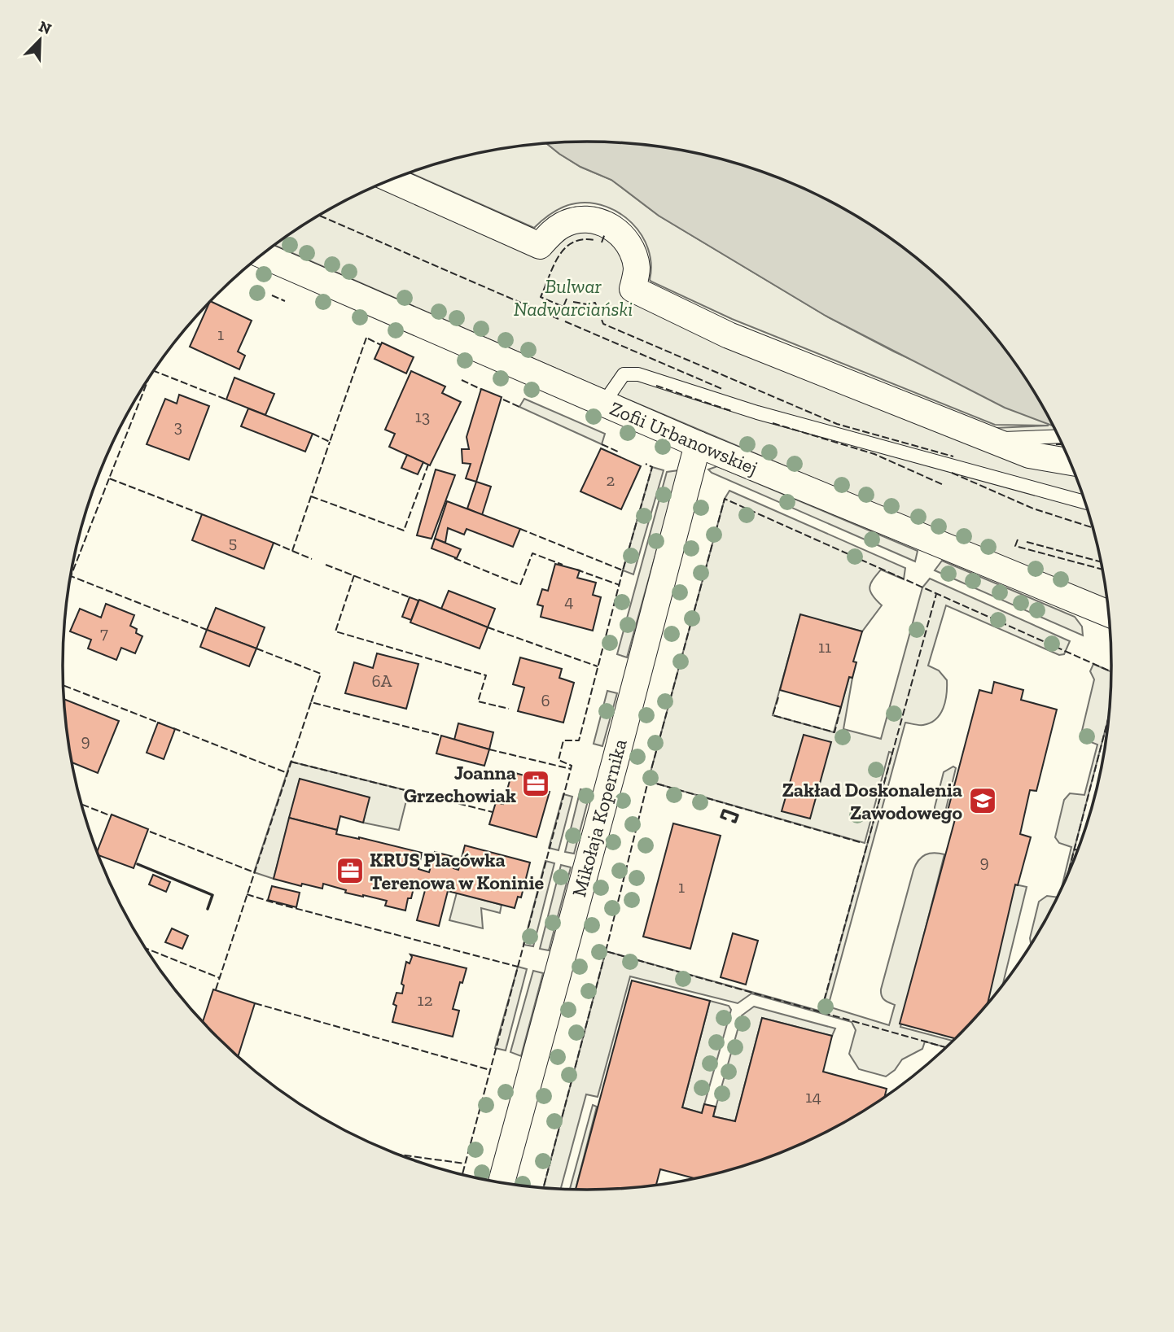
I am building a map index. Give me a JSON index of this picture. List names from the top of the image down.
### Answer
{
  "streets": {
    "street": ["Zofii Urbanowskiej", "Mikołaja Kopernika"]
  },
  "crossings": [
    ["Zofii Urbanowskiej", "Mikołaja Kopernika"]
  ],
  "parks": ["Bulwar Nadwarciański"],
  "places": {
    "office": ["Joanna Grzechowiak", "KRUS Placówka Terenowa w Koninie"],
    "school or university": ["Zakład Doskonalenia Zawodowego"]
  },
  "house_numbers": [
    "1",
    "13",
    "3",
    "2",
    "5",
    "4",
    "7",
    "11",
    "6A",
    "6",
    "9",
    "9",
    "1",
    "12",
    "14"
  ],
  "north": "top right"
}
